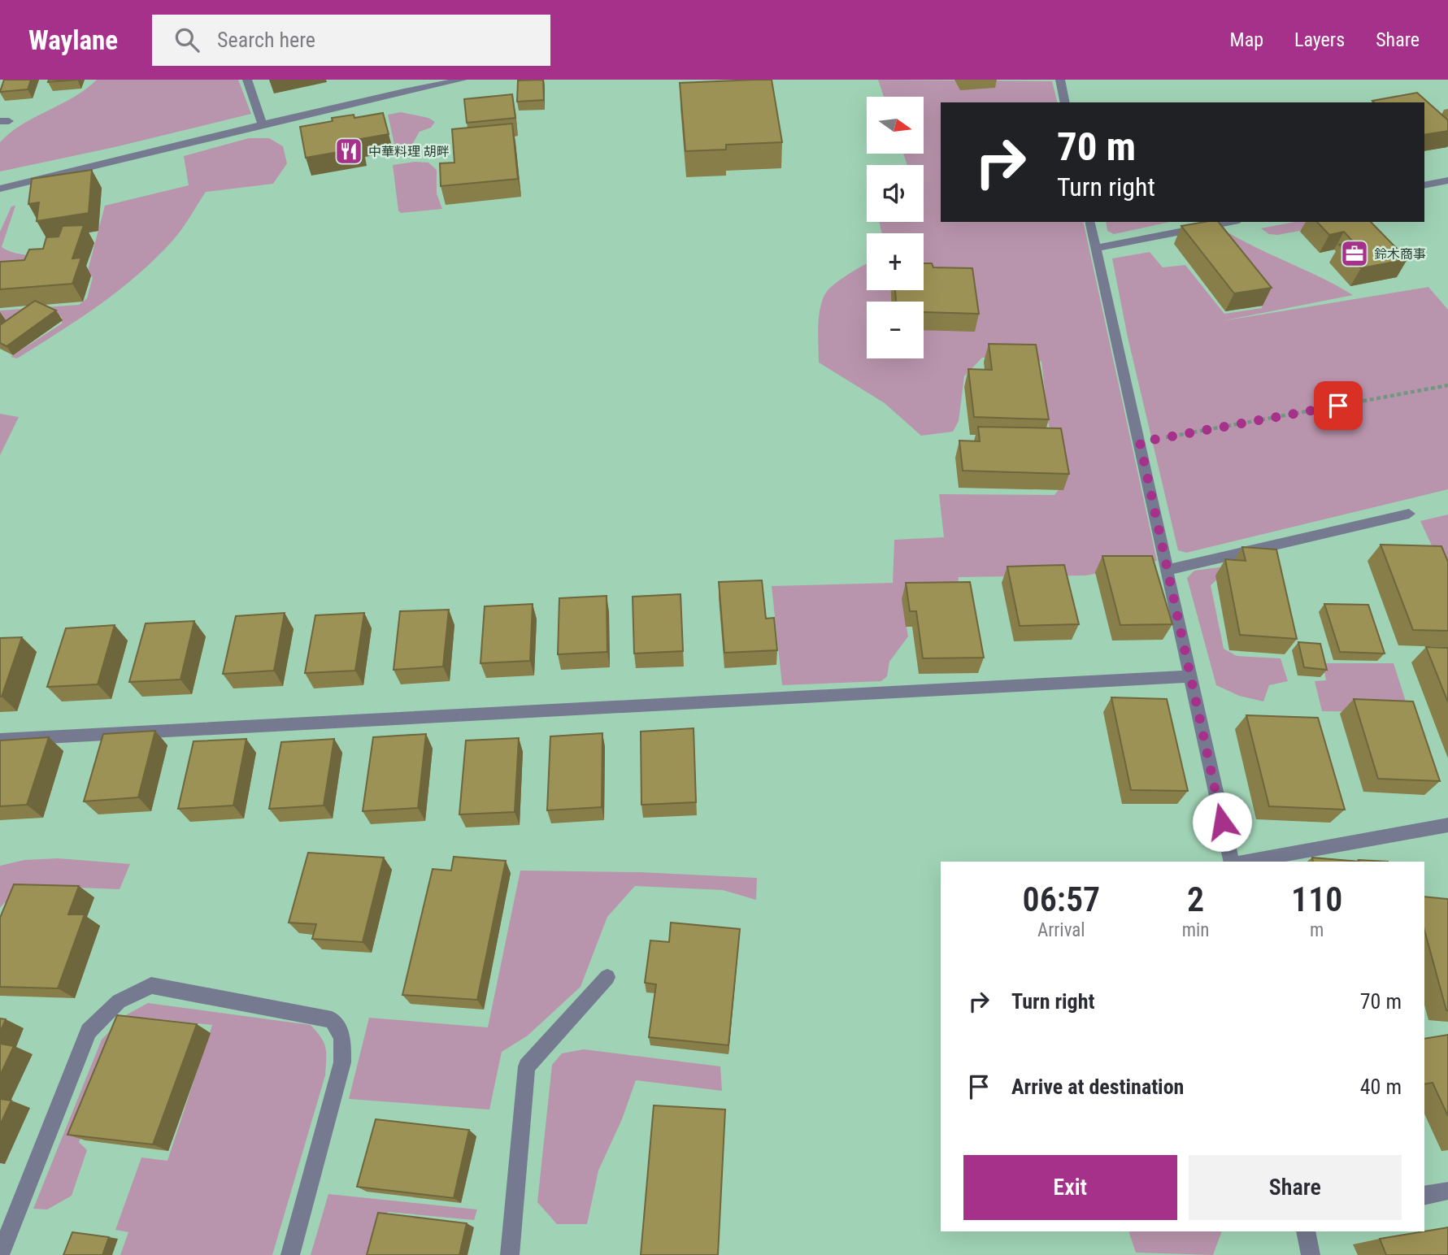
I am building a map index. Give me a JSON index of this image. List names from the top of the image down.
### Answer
{
  "places": {
    "restaurant": ["中華料理 胡畔"],
    "office": ["鈴木商事"]
  },
  "north": "right",
  "page": {
    "header": "Waylane",
    "search": "Search here",
    "nav": ["Map", "Layers", "Share"],
    "map_buttons": ["+", "−"],
    "turn": ["70 m", "Turn right"],
    "eta": [
      "06:57",
      "Arrival",
      "2",
      "min",
      "110",
      "m"
    ],
    "list": [
      {
        "name": "Turn right",
        "value": "70 m"
      },
      {
        "name": "Arrive at destination",
        "value": "40 m"
      }
    ],
    "buttons": ["Exit", "Share"]
  }
}
